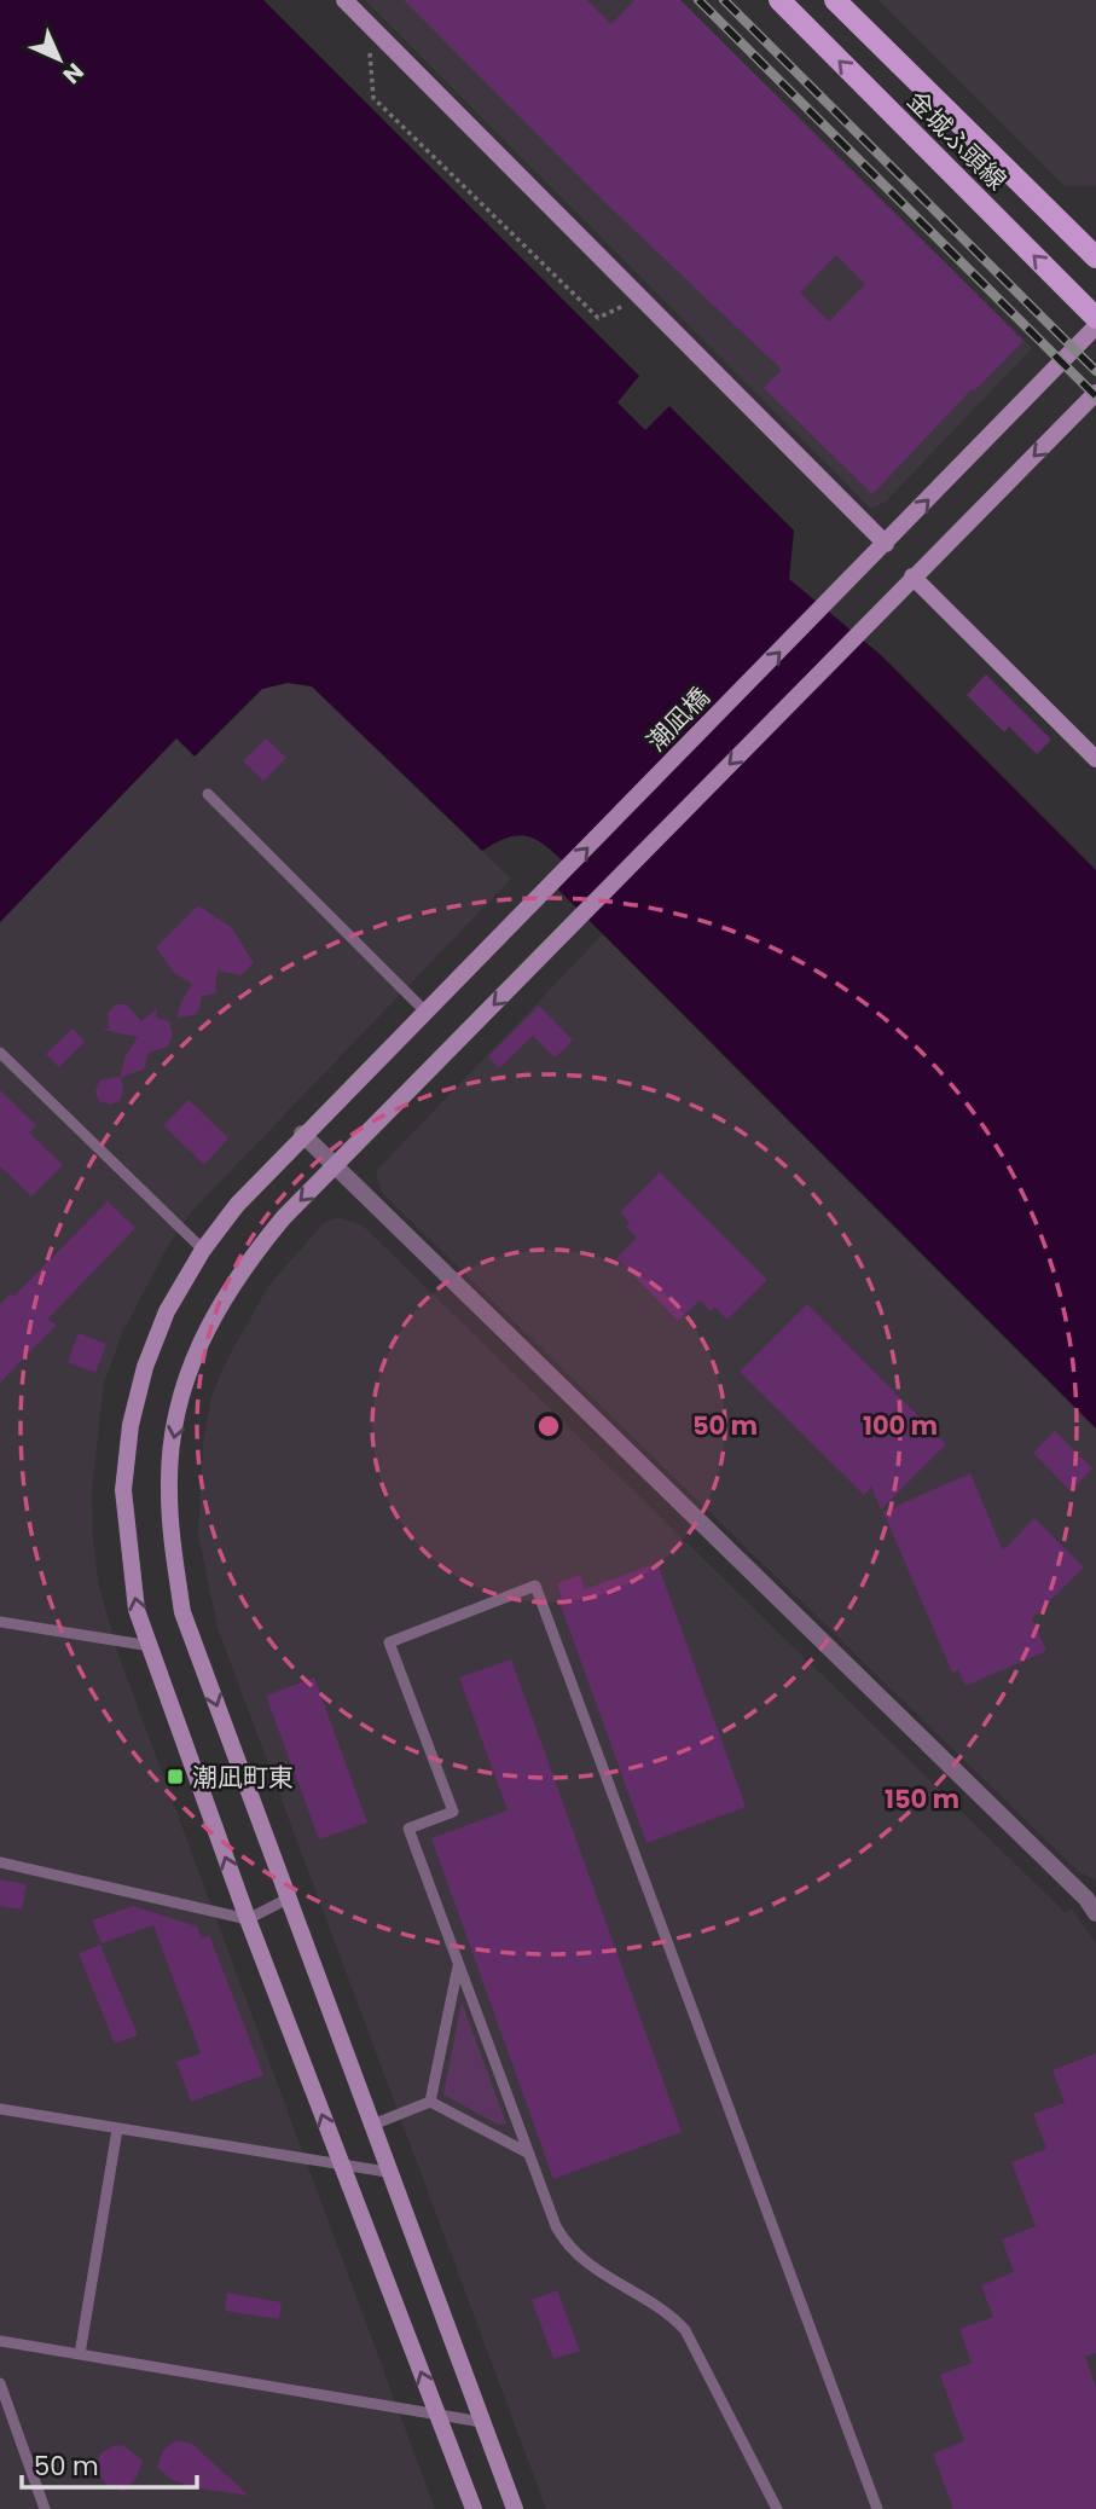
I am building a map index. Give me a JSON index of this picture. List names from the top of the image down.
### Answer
{
  "streets": {
    "main road": ["金城ふ頭線"],
    "street": ["潮凪橋"]
  },
  "places": {
    "transit": ["潮凪町東"]
  },
  "scale_bar": "50 m",
  "north": "bottom right",
  "rings": ["50 m", "100 m", "150 m"]
}
